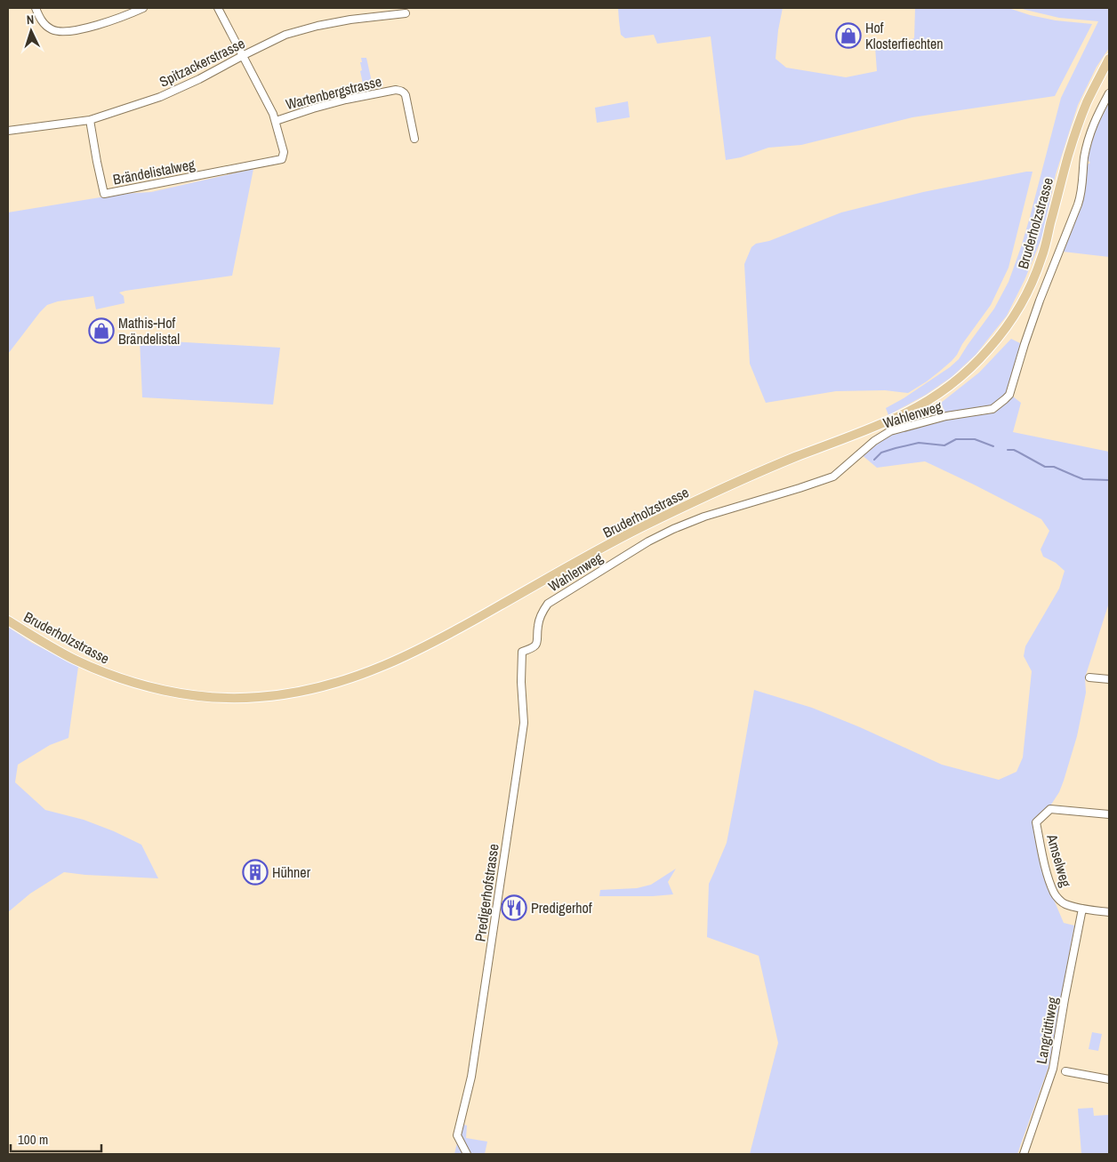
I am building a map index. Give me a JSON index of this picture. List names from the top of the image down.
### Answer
{
  "streets": {
    "main road": ["Bruderholzstrasse"],
    "street": [
      "Spitzackerstrasse",
      "Wartenbergstrasse",
      "Brändelistalweg",
      "Wahlenweg",
      "Amselweg",
      "Predigerhofstrasse",
      "Langrüttiweg"
    ]
  },
  "crossings": [
    ["Spitzackerstrasse", "Brändelistalweg"],
    ["Wartenbergstrasse", "Brändelistalweg"],
    ["Wahlenweg", "Predigerhofstrasse"],
    ["Amselweg", "Langrüttiweg"]
  ],
  "places": {
    "shop": ["Hof Klosterfiechten", "Mathis-Hof Brändelistal"],
    "building": ["Hühner"],
    "restaurant": ["Predigerhof"]
  },
  "scale_bar": "100 m",
  "north": "top"
}
